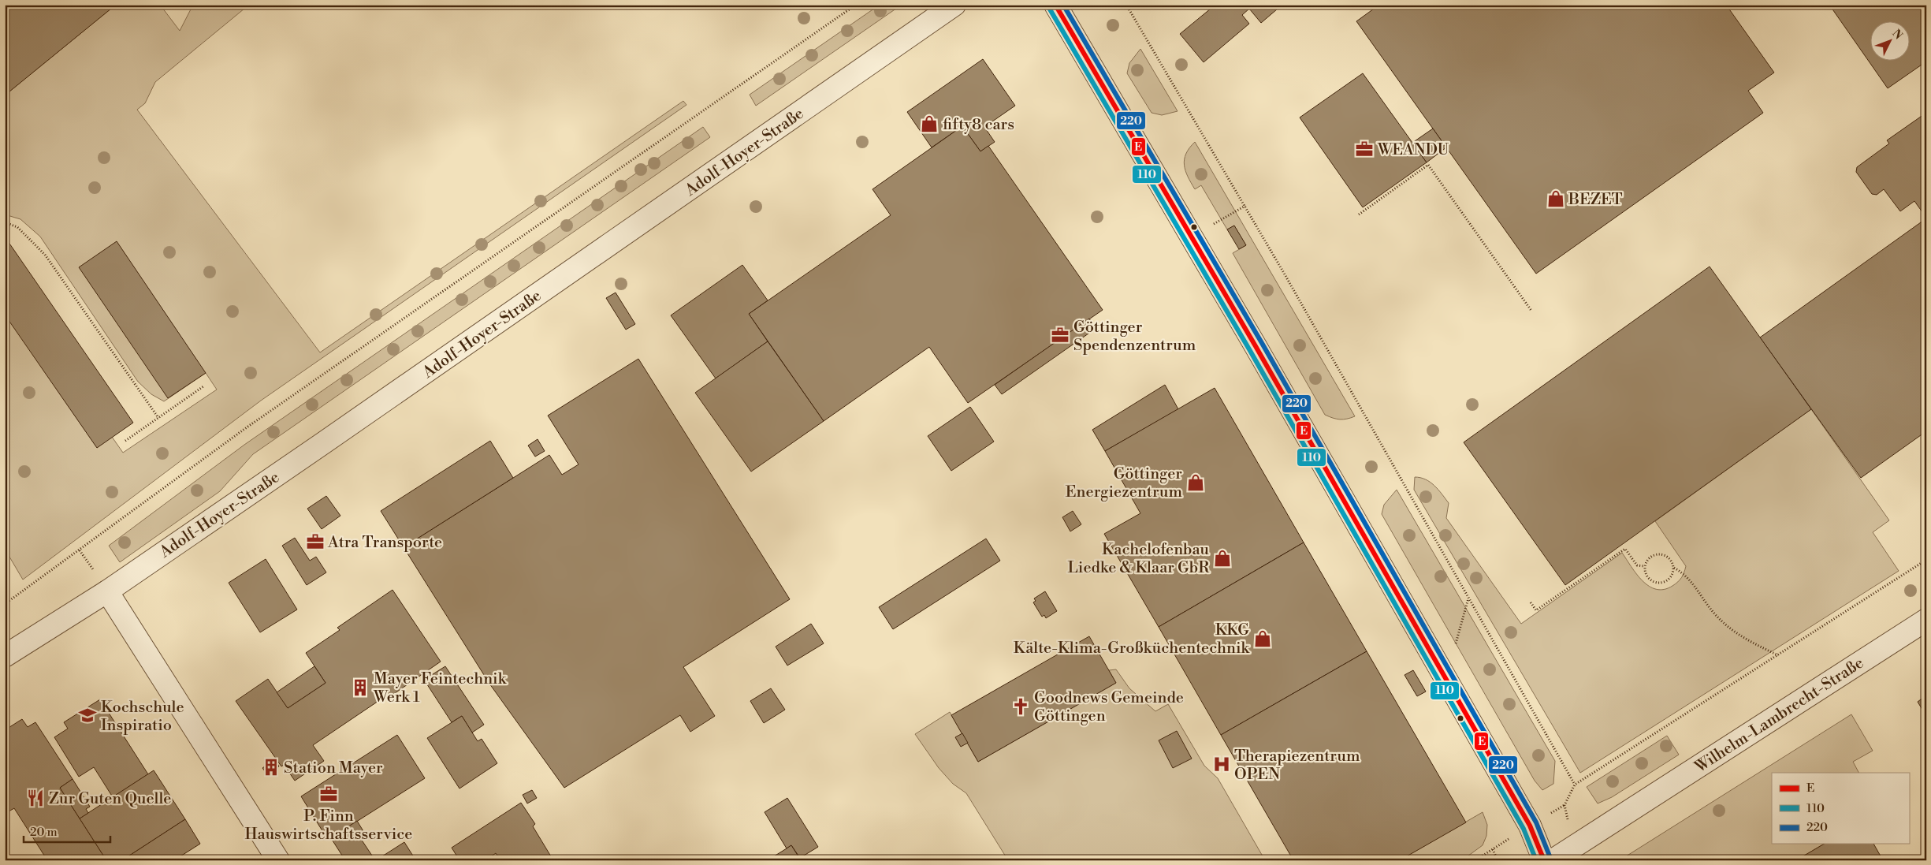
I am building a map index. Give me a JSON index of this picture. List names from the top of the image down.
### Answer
{
  "streets": {
    "street": ["Adolf-Hoyer-Straße", "Wilhelm-Lambrecht-Straße"]
  },
  "places": {
    "shop": [
      "fifty8 cars",
      "BEZET",
      "Göttinger Energiezentrum",
      "Kachelofenbau Liedke & Klaar GbR",
      "KKG Kälte-Klima-Großküchentechnik"
    ],
    "office": [
      "WEANDU",
      "Göttinger Spendenzentrum",
      "Atra Transporte",
      "P. Finn Hauswirtschaftsservice"
    ],
    "building": ["Mayer Feintechnik Werk 1", "Station Mayer"],
    "church": ["Goodnews Gemeinde Göttingen"],
    "school or university": ["Kochschule Inspiratio"],
    "hospital": ["Therapiezentrum OPEN"],
    "restaurant": ["Zur Guten Quelle"]
  },
  "lines": ["transit line E", "transit line 220", "transit line 110"],
  "legend": ["E", "110", "220"],
  "scale_bar": "20 m",
  "north": "top right"
}
